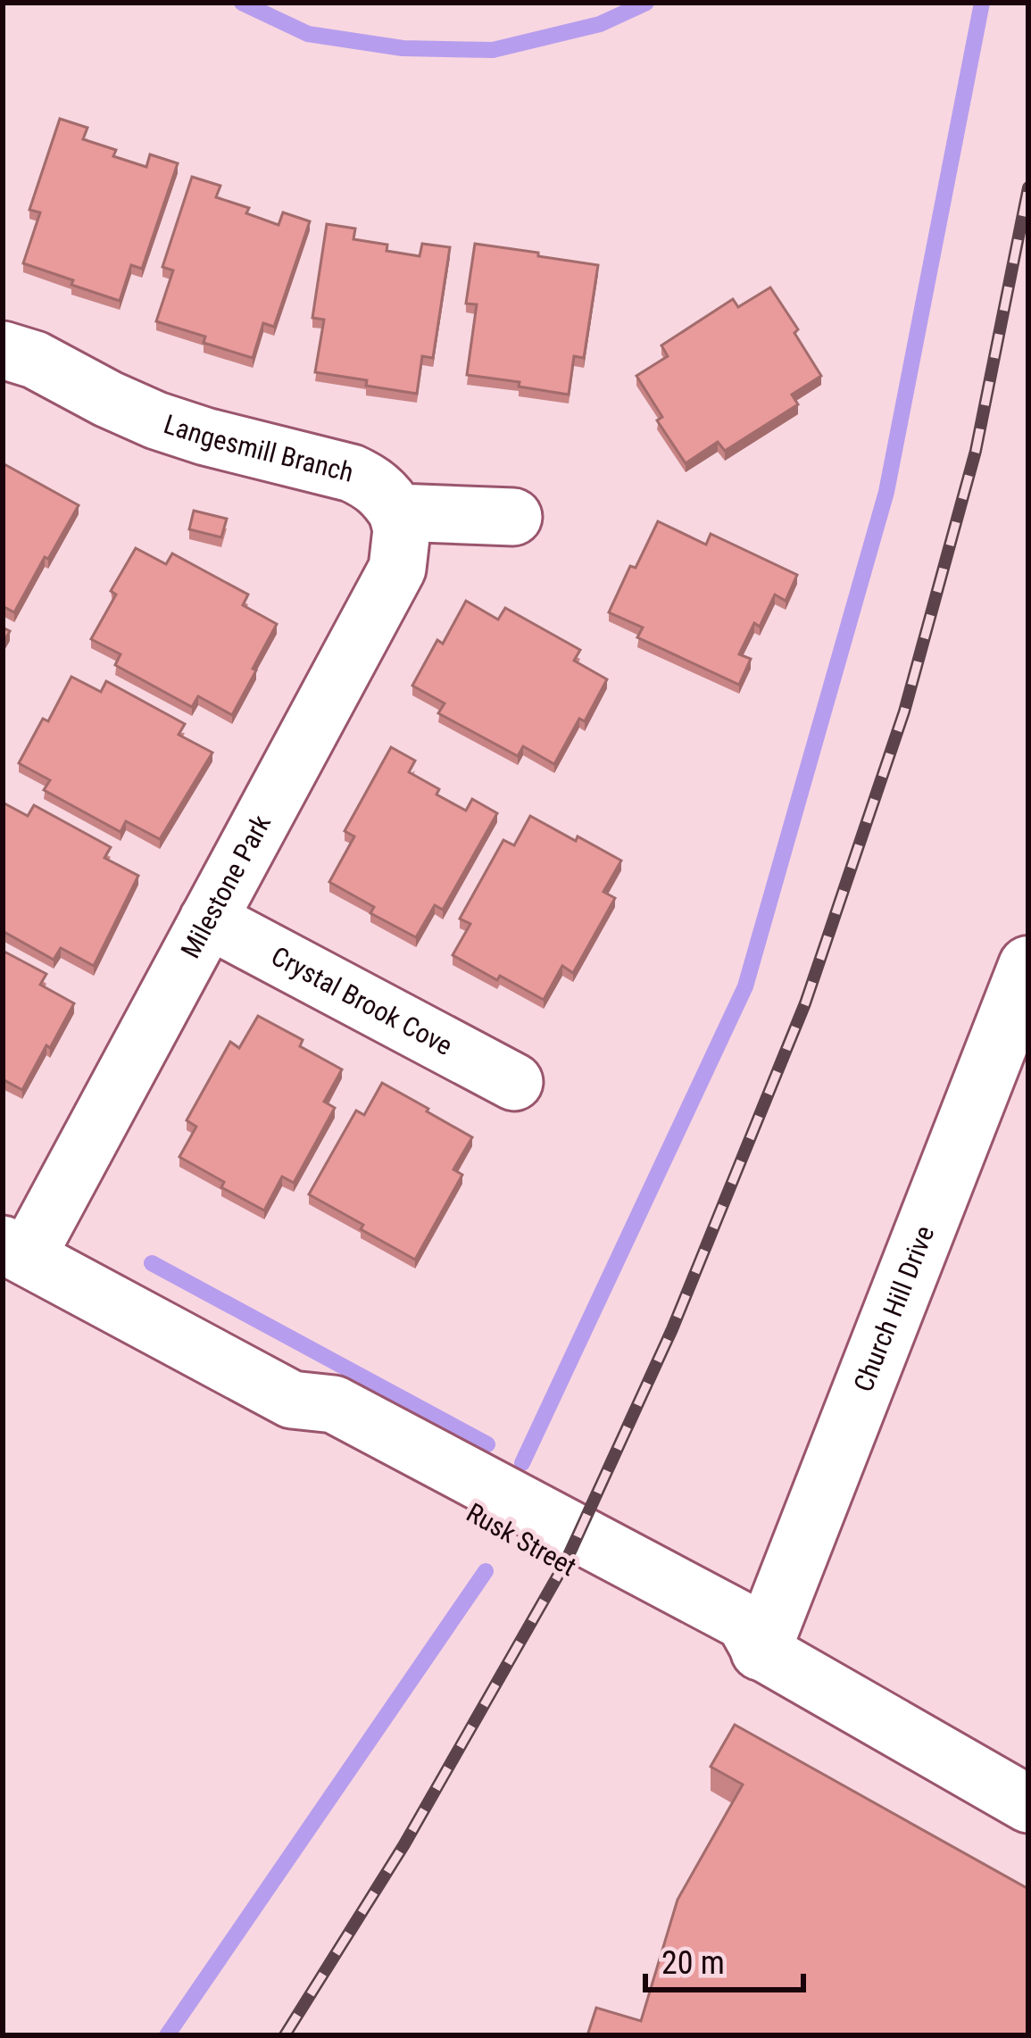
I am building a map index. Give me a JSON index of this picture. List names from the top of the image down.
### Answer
{
  "streets": {
    "street": [
      "Langesmill Branch",
      "Milestone Park",
      "Crystal Brook Cove",
      "Church Hill Drive",
      "Rusk Street"
    ]
  },
  "crossings": [
    ["Langesmill Branch", "Milestone Park"],
    ["Milestone Park", "Crystal Brook Cove"],
    ["Milestone Park", "Rusk Street"],
    ["Church Hill Drive", "Rusk Street"]
  ],
  "scale_bar": "20 m"
}
